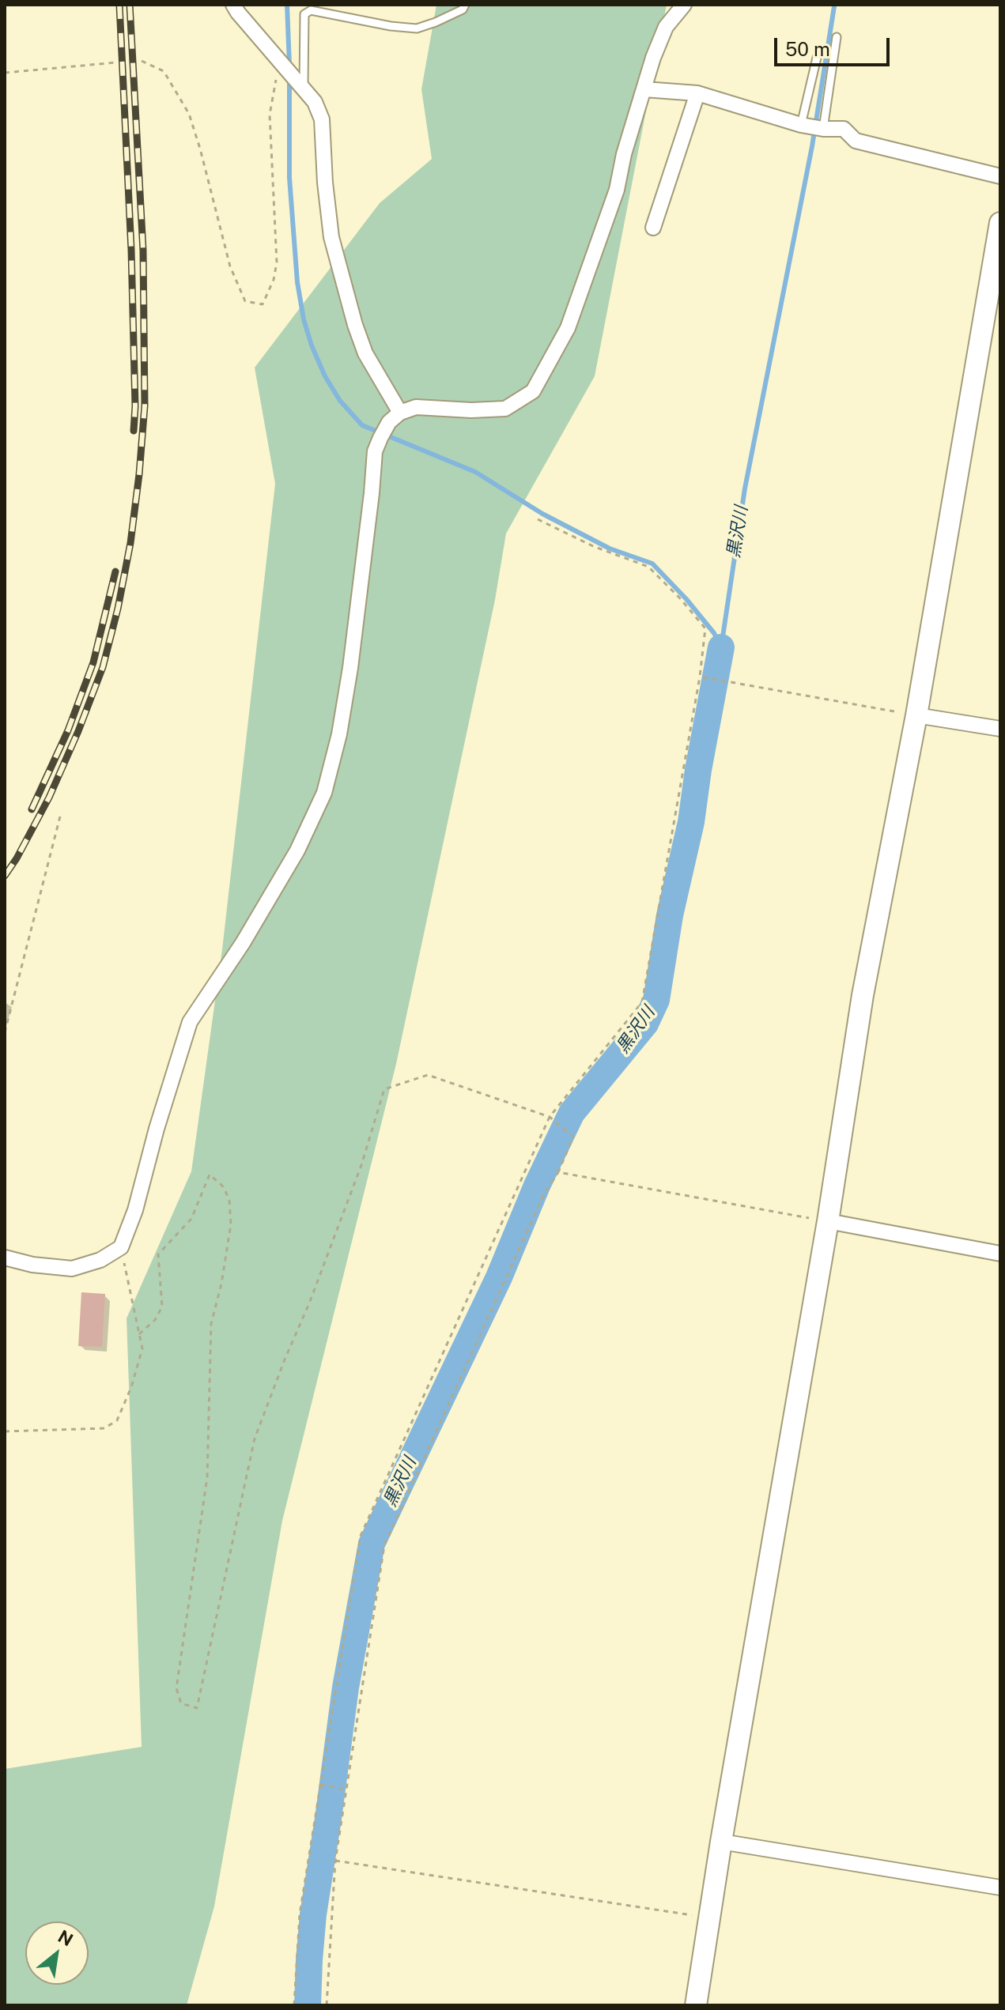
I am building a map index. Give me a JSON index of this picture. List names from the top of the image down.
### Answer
{
  "water": ["黒沢川"],
  "scale_bar": "50 m",
  "north": "top right"
}
